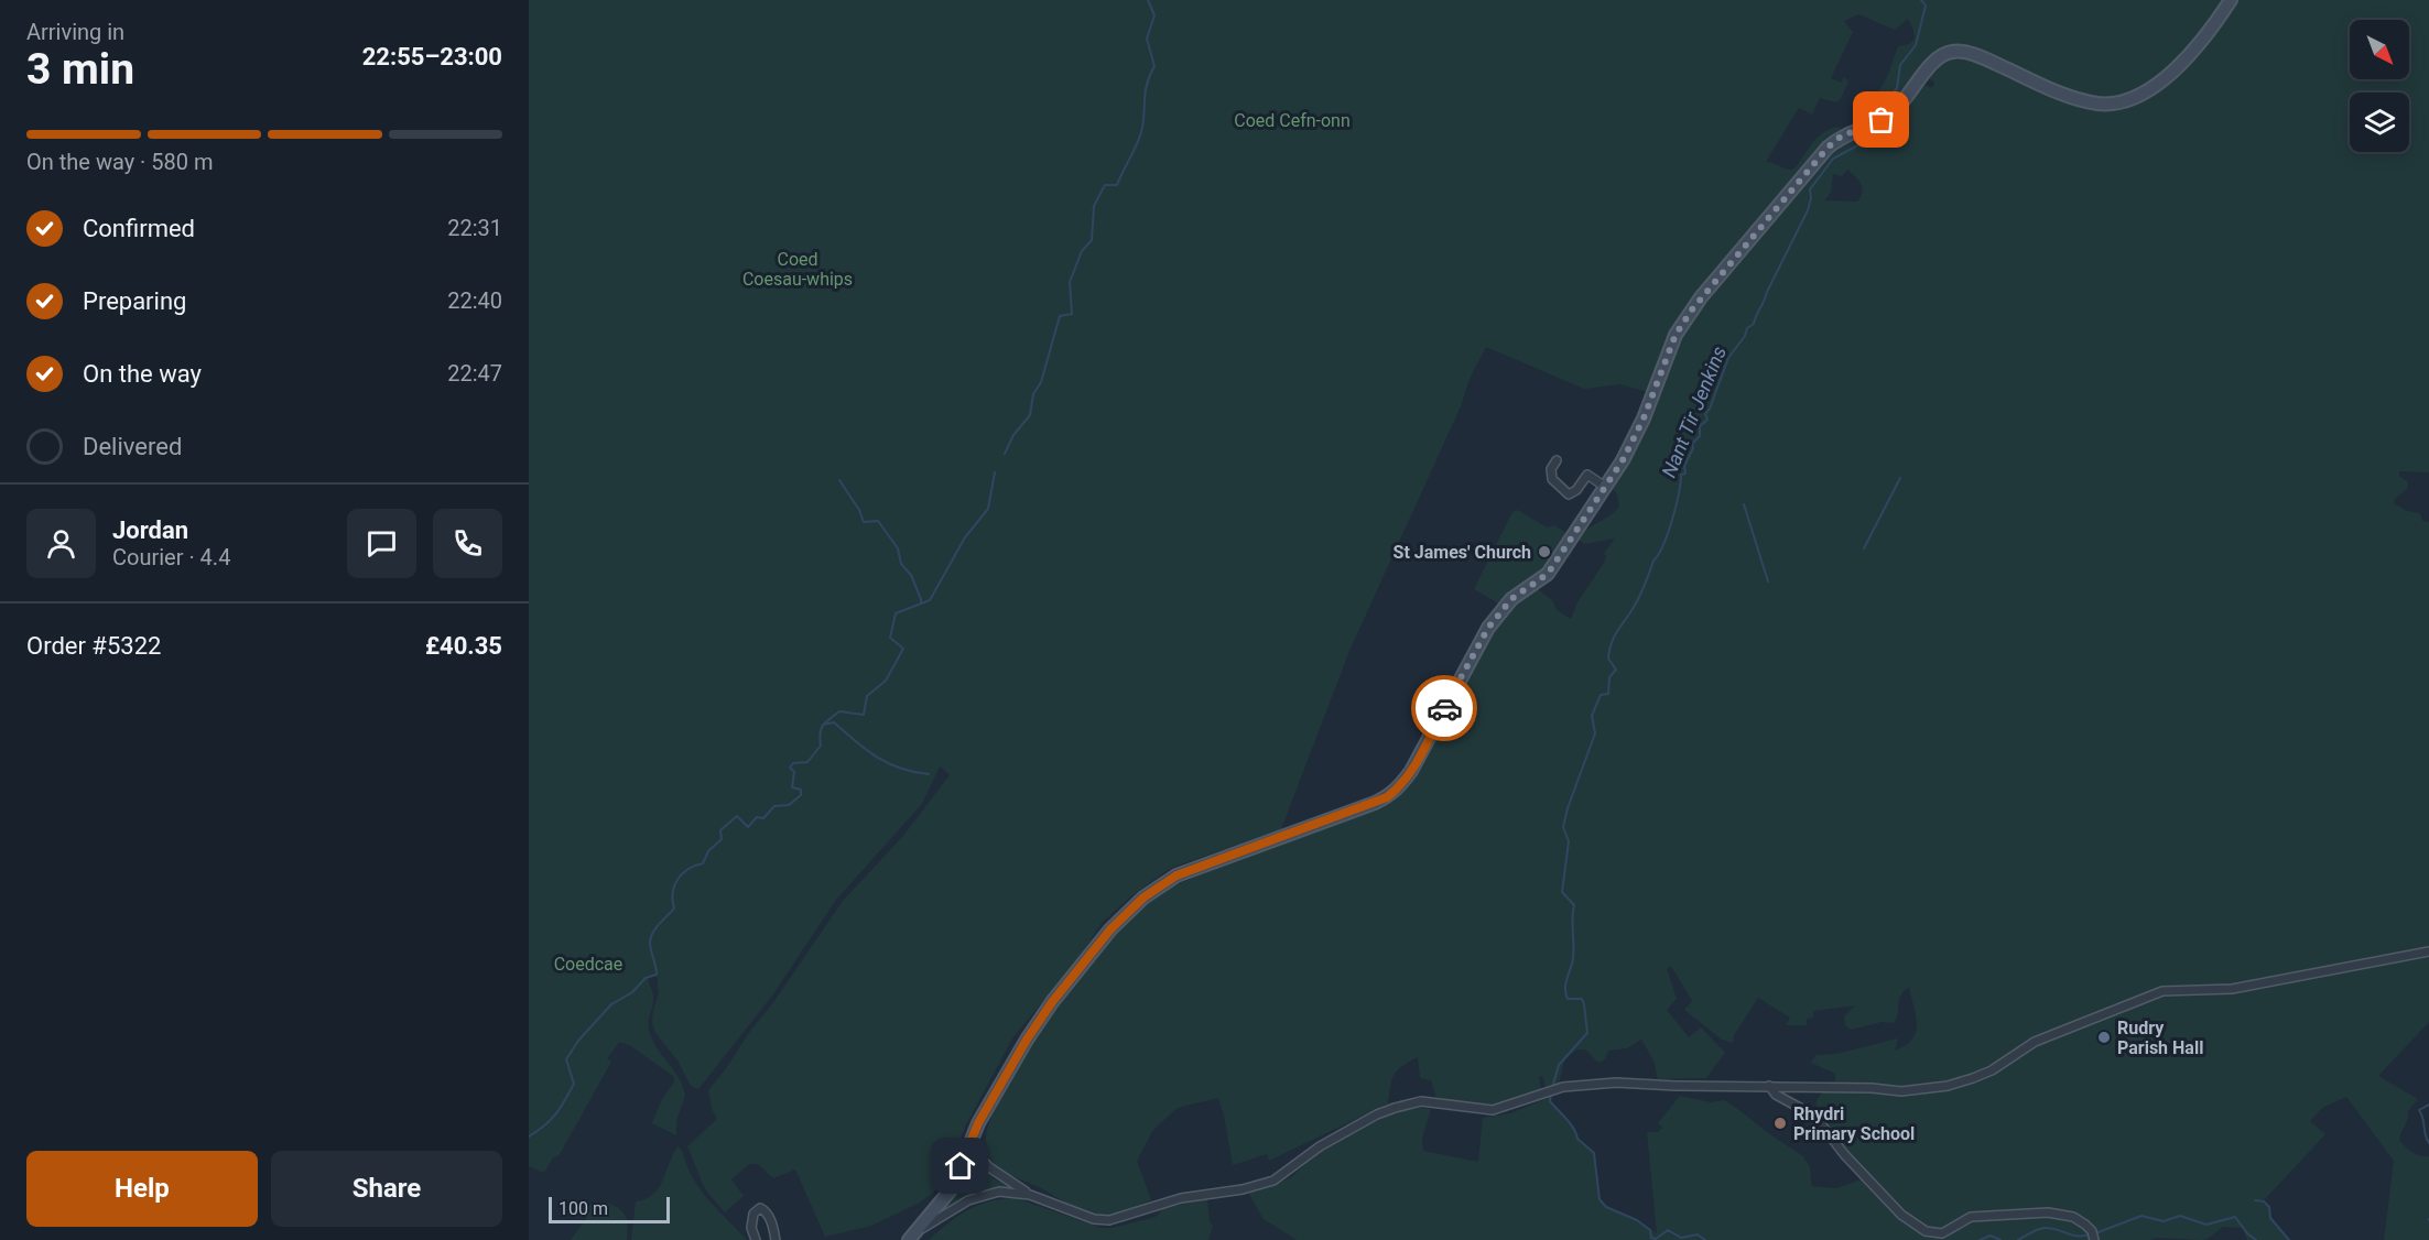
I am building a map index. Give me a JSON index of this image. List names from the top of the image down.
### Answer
{
  "water": ["Nant Tir Jenkins"],
  "parks": ["Coed Cefn-onn", "Coed Coesau-whips", "Coedcae"],
  "places": ["St James' Church", "Rudry Parish Hall", "Rhydri Primary School"],
  "scale_bar": "100 m",
  "north": "bottom right",
  "page": {
    "heading": ["3 min", "Arriving in", "22:55–23:00"],
    "panel": [
      "Jordan",
      "Courier · 4.4",
      "Order #5322",
      "£40.35"
    ],
    "bar": "On the way · 580 m",
    "list": [
      ["Confirmed", "22:31"],
      ["Preparing", "22:40"],
      ["On the way", "22:47"],
      "Delivered"
    ],
    "buttons": ["Help", "Share"],
    "scale": "100 m"
  }
}
